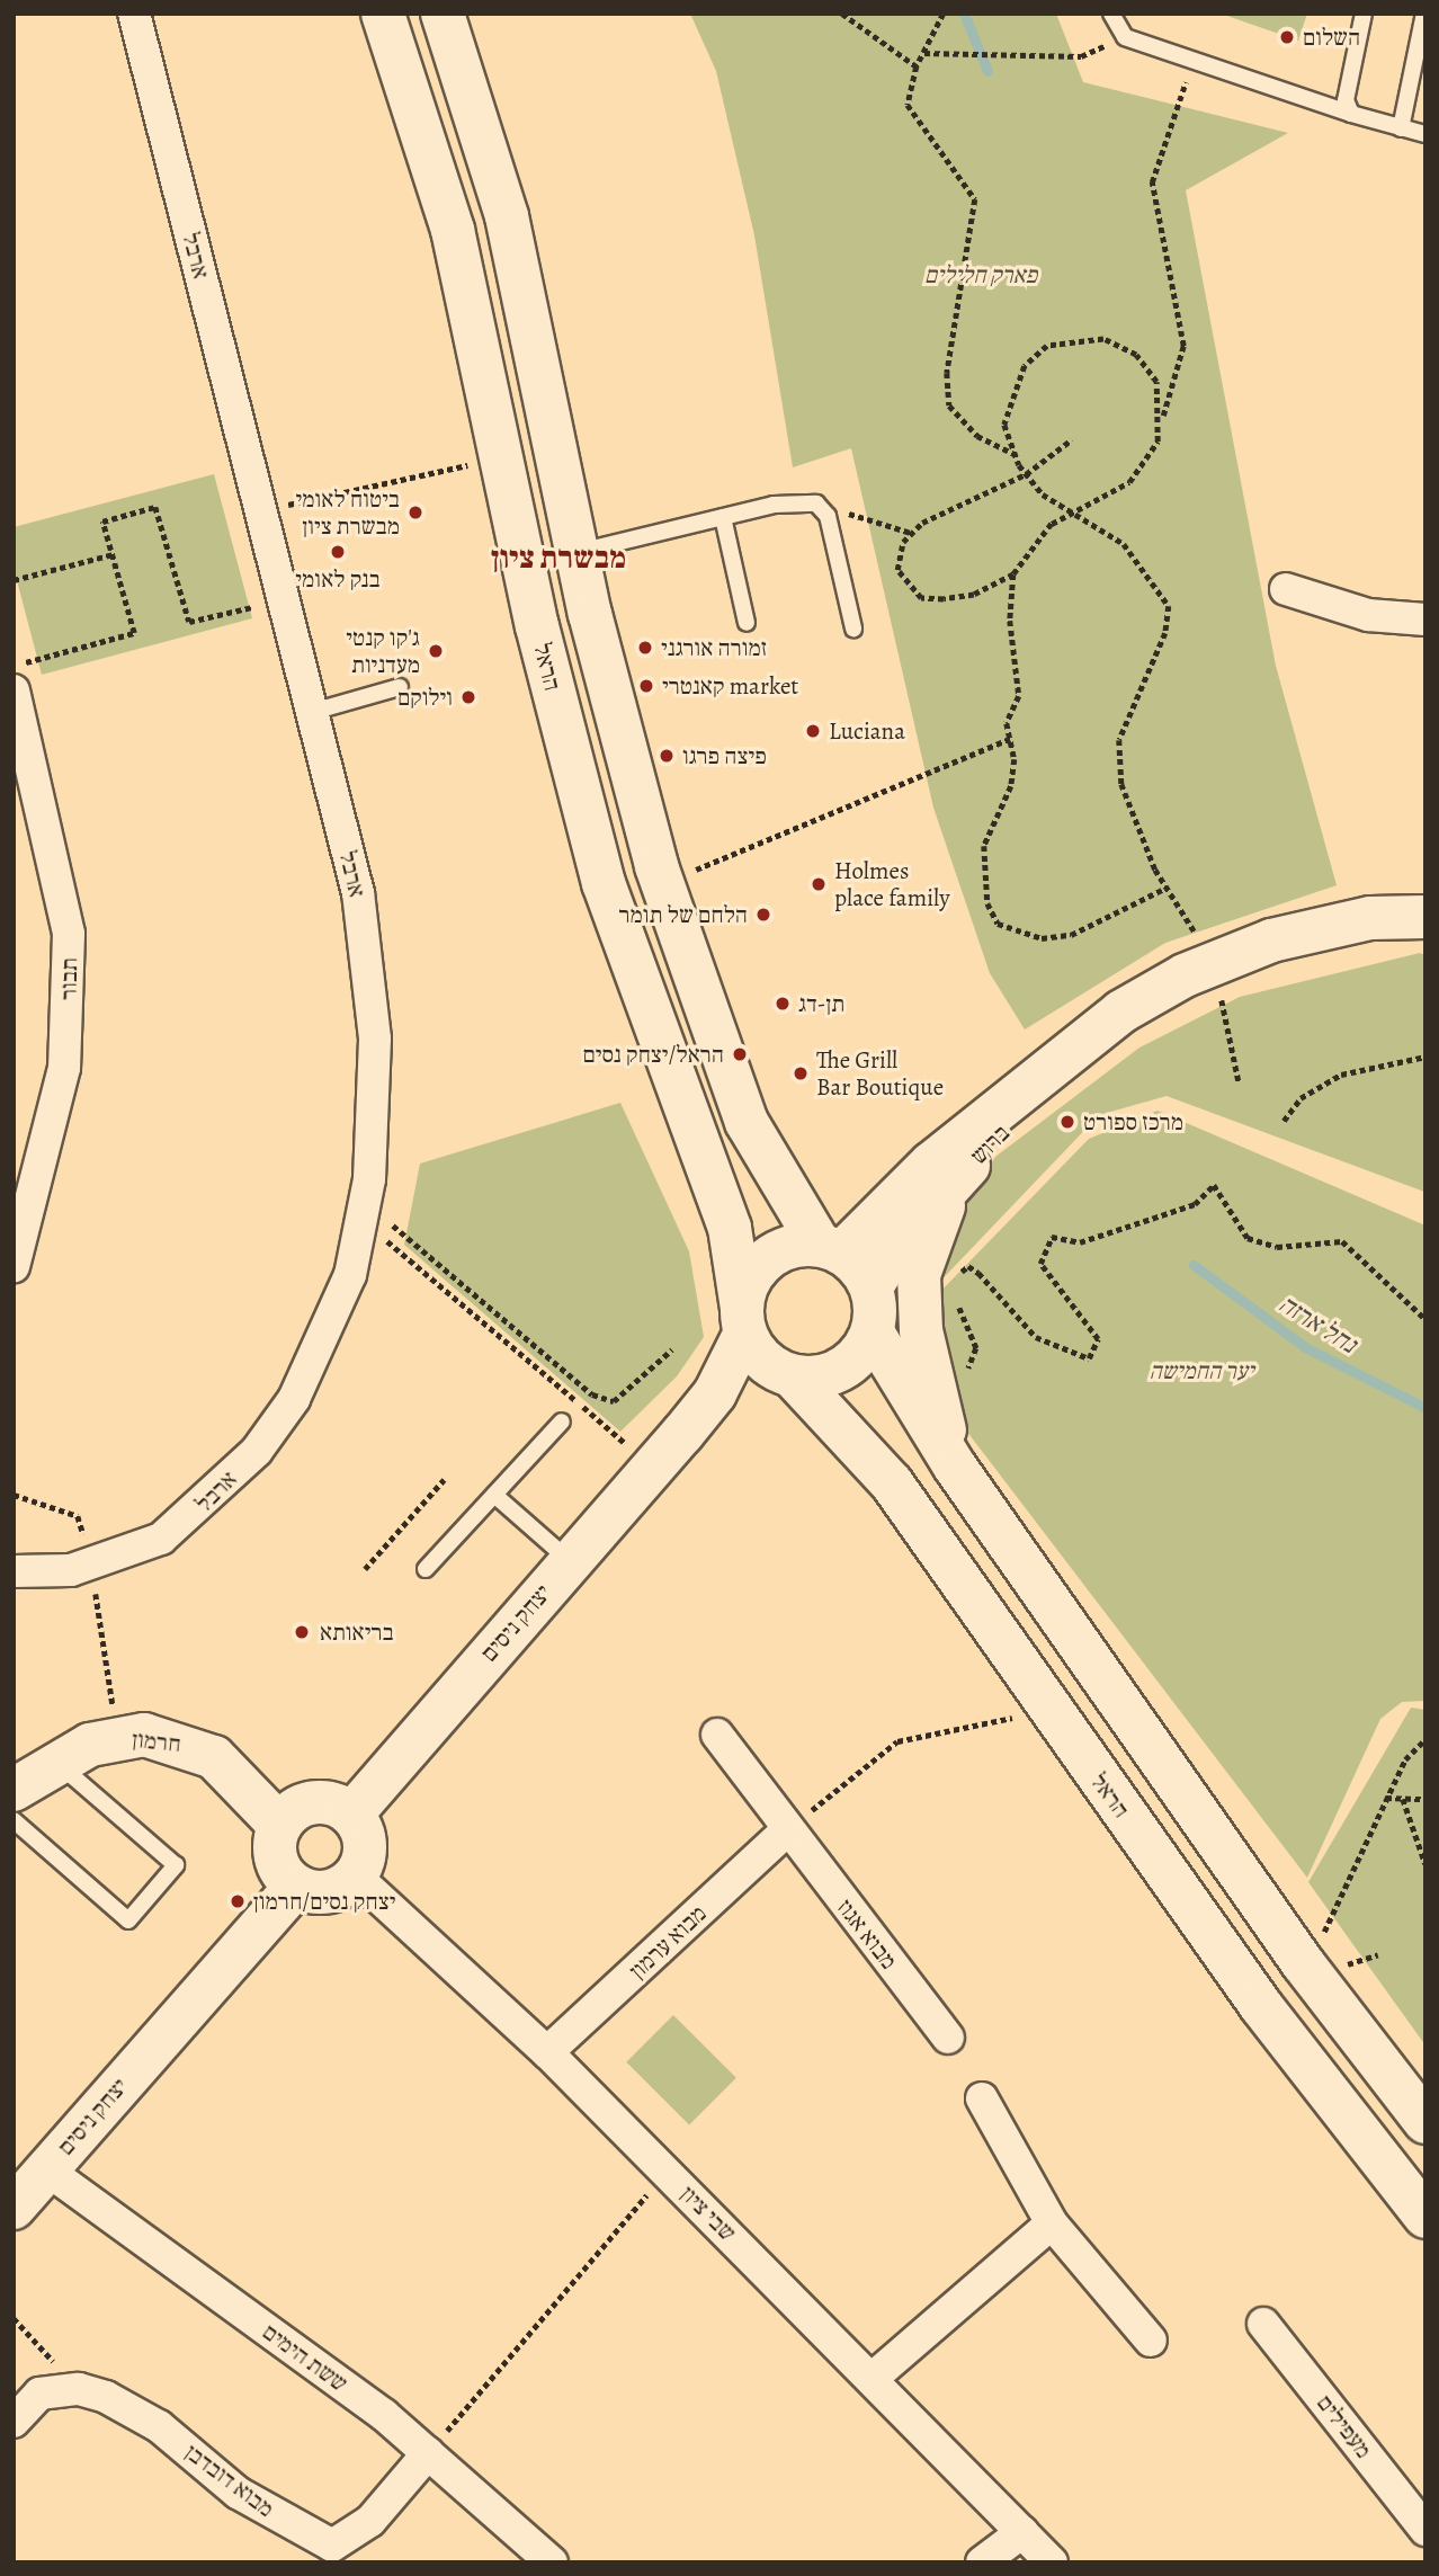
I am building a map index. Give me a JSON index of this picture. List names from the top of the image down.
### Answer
{
  "streets": {
    "main road": [
      "הראל",
      "ברוש",
      "יצחק ניסים",
      "חרמון"
    ],
    "street": [
      "ארבל",
      "תבור",
      "מבוא אגוז",
      "מבוא ערמון",
      "שבי ציון",
      "ששת הימים",
      "מעפילים",
      "מבוא דובדבן"
    ]
  },
  "crossings": [
    ["הראל", "ברוש"],
    ["הראל", "יצחק ניסים"],
    ["ברוש", "יצחק ניסים"],
    ["יצחק ניסים", "חרמון"],
    ["יצחק ניסים", "שבי ציון"],
    ["יצחק ניסים", "ששת הימים"],
    ["חרמון", "שבי ציון"],
    ["מבוא אגוז", "מבוא ערמון"],
    ["מבוא ערמון", "שבי ציון"],
    ["ששת הימים", "מבוא דובדבן"]
  ],
  "districts": ["מבשרת ציון"],
  "water": ["נחל ארזה"],
  "parks": ["פארק חלילים", "יער החמישה"],
  "places": [
    "השלום",
    "ביטוח לאומי מבשרת ציון",
    "בנק לאומי",
    "זמורה אורגני",
    "ג'קו קנטי מעדניות",
    "קאנטרי market",
    "וילוקם",
    "Luciana",
    "פיצה פרגו",
    "Holmes place family",
    "הלחם של תומר",
    "תן-דג",
    "הראל/יצחק נסים",
    "The Grill Bar Boutique",
    "מרכז ספורט",
    "בריאותא",
    "יצחק נסים/חרמון"
  ]
}
